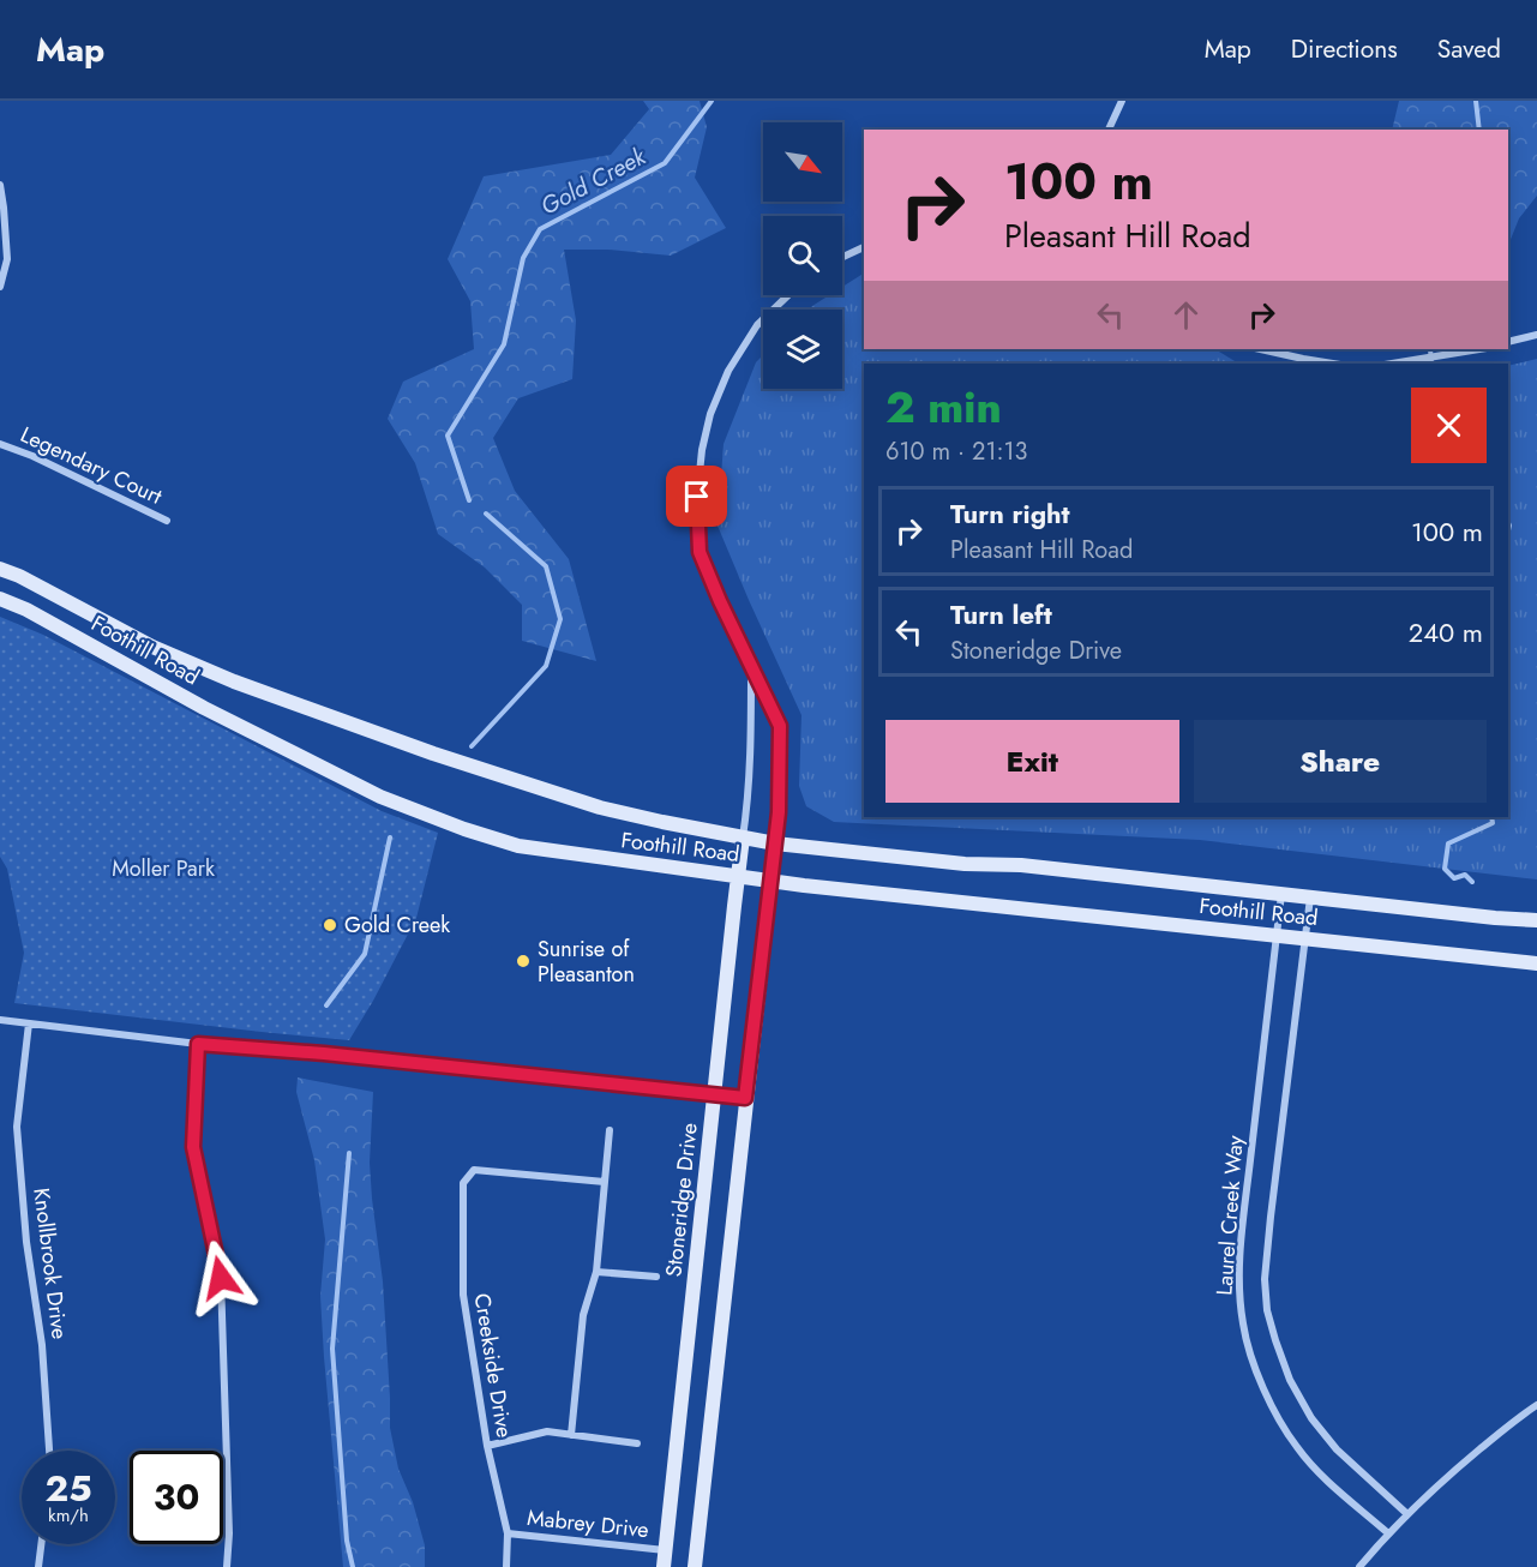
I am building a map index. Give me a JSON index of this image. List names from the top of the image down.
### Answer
{
  "streets": {
    "main road": ["Foothill Road", "Stoneridge Drive"],
    "street": [
      "Legendary Court",
      "Laurel Creek Way",
      "Knollbrook Drive",
      "Creekside Drive",
      "Mabrey Drive"
    ]
  },
  "crossings": [
    ["Foothill Road", "Stoneridge Drive"],
    ["Foothill Road", "Laurel Creek Way"],
    ["Stoneridge Drive", "Mabrey Drive"],
    ["Creekside Drive", "Mabrey Drive"]
  ],
  "water": ["Gold Creek"],
  "parks": ["Moller Park"],
  "places": ["Gold Creek", "Sunrise of Pleasanton"],
  "north": "bottom right",
  "page": {
    "header": "Map",
    "nav": ["Map", "Directions", "Saved"],
    "turn": ["100 m", "Pleasant Hill Road"],
    "heading": ["2 min", "610 m · 21:13"],
    "list": [
      {
        "name": "Turn right",
        "note": "Pleasant Hill Road",
        "value": "100 m"
      },
      {
        "name": "Turn left",
        "note": "Stoneridge Drive",
        "value": "240 m"
      }
    ],
    "buttons": ["Exit", "Share"],
    "speed": "25 km/h",
    "limit": "30"
  }
}
